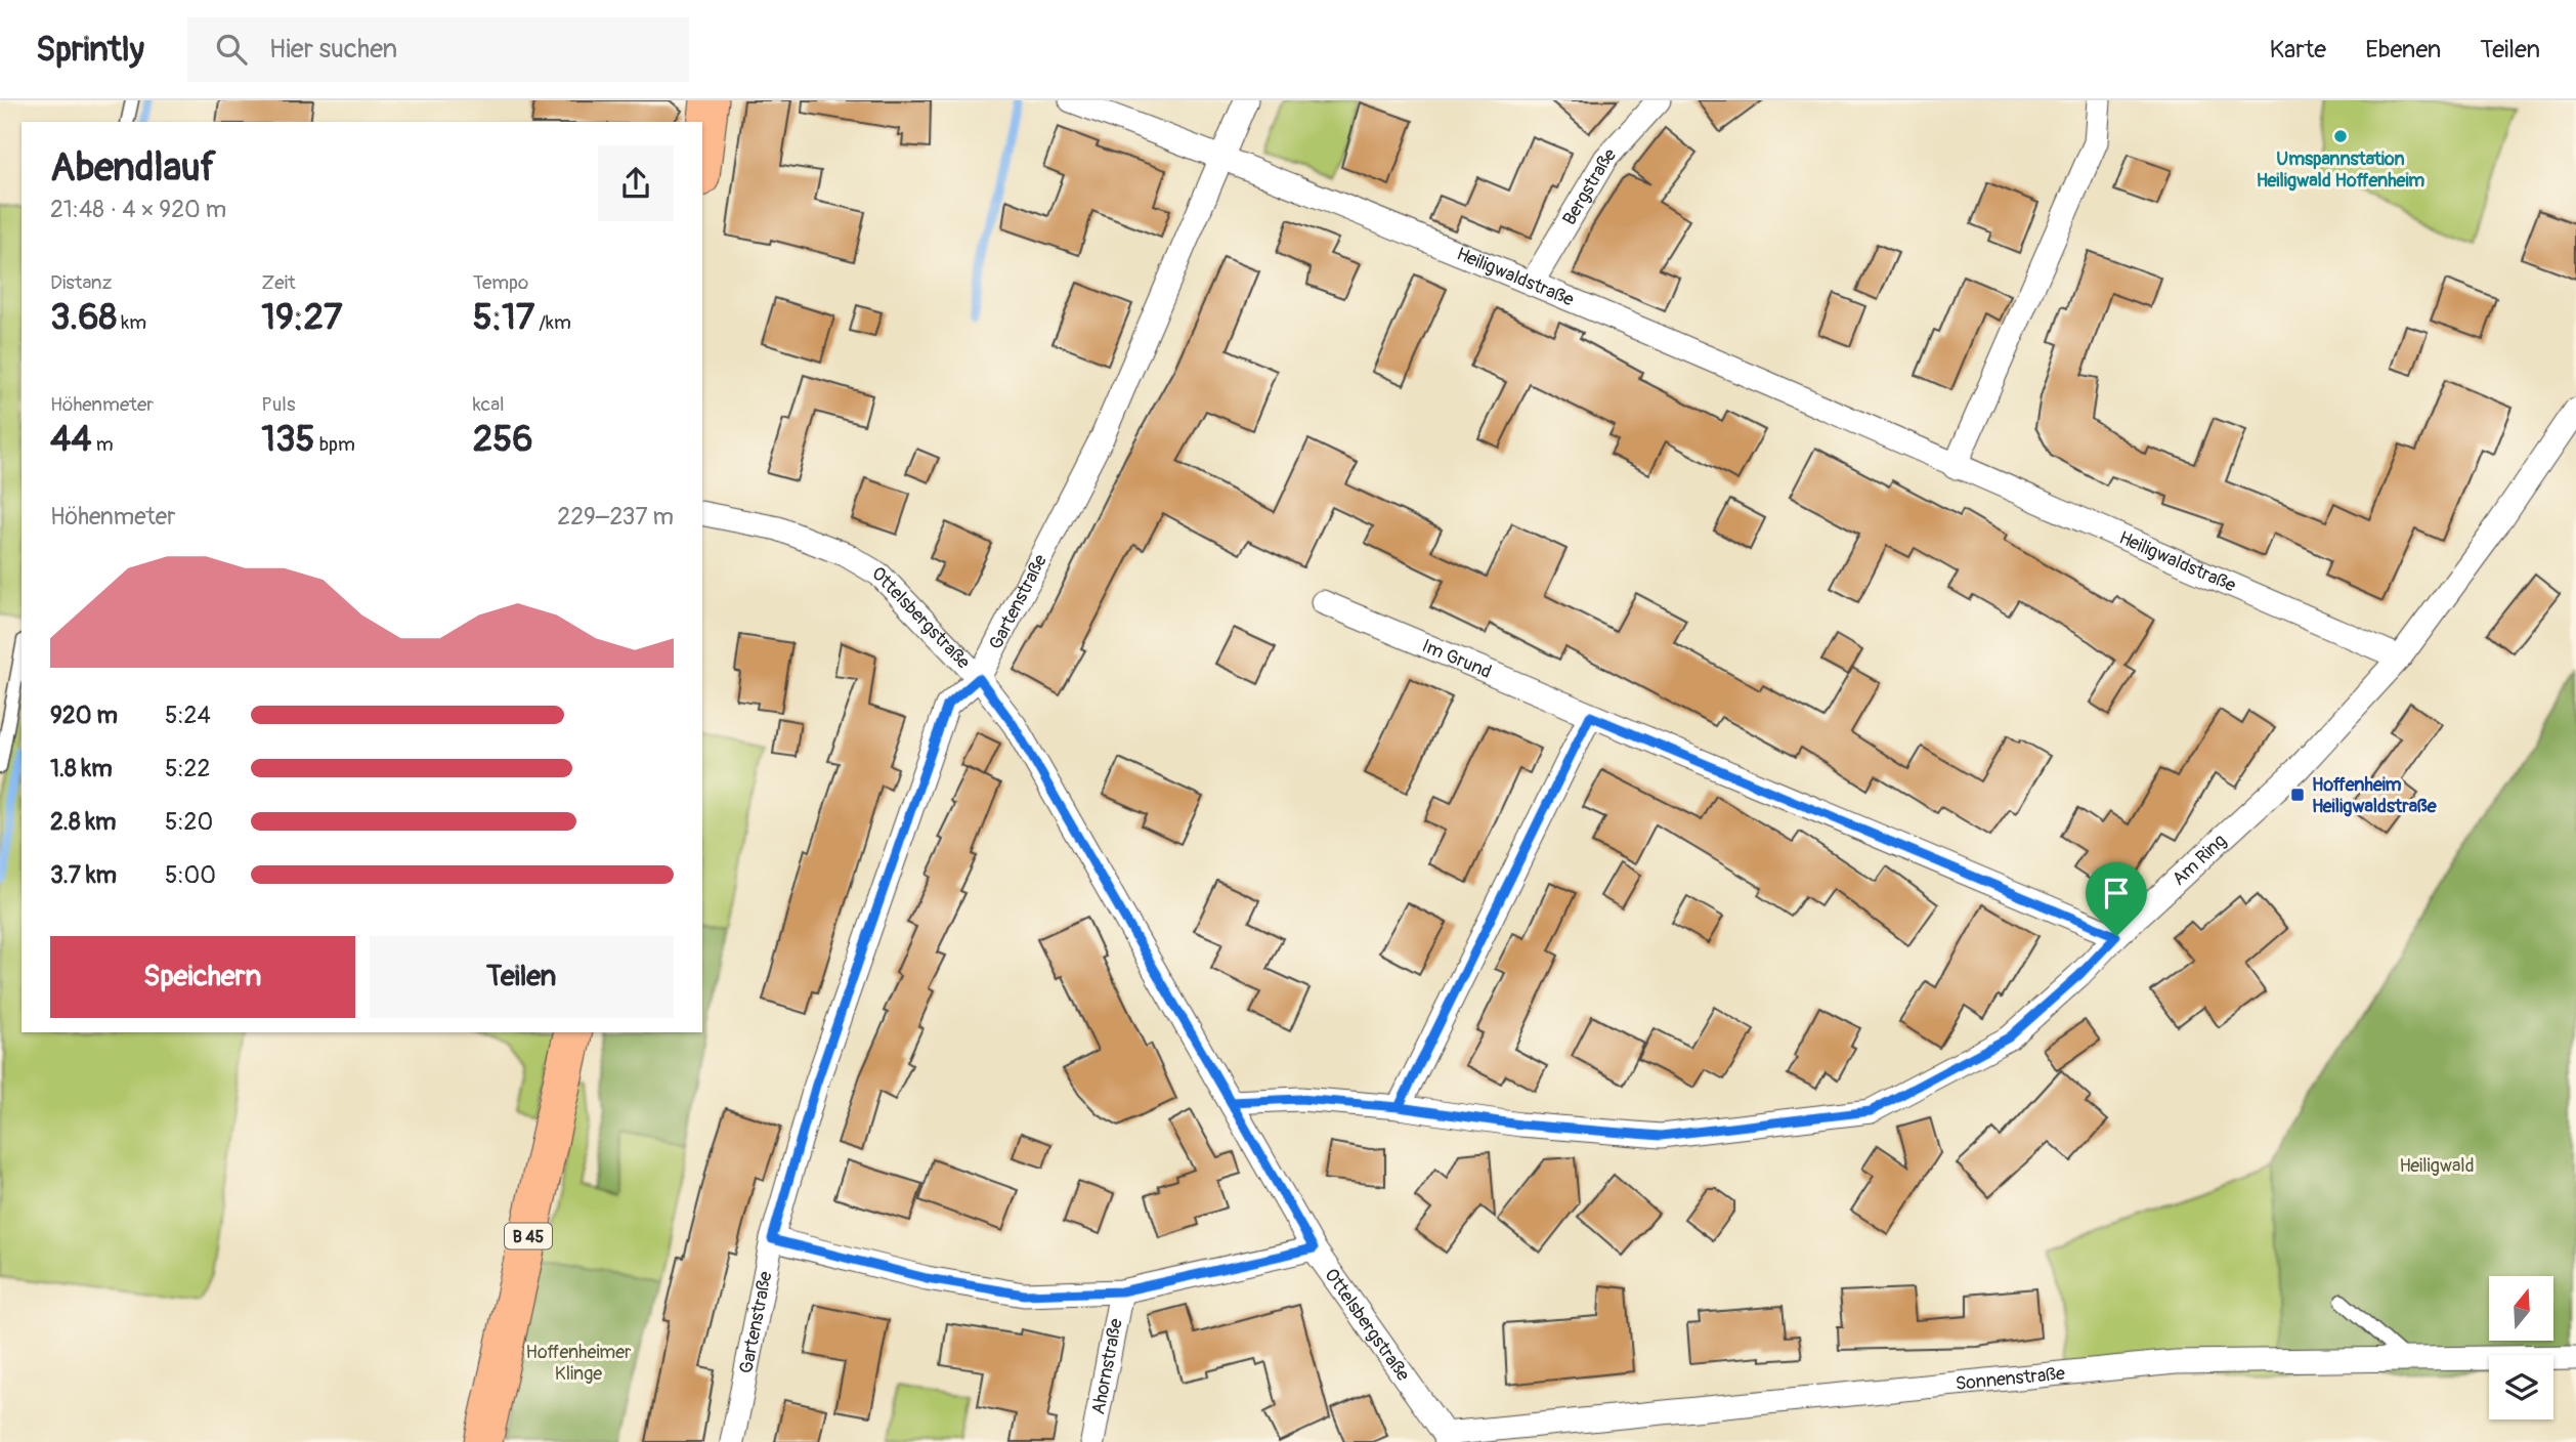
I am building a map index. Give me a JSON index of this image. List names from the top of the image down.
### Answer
{
  "streets": {
    "main road": ["B 45"],
    "street": [
      "Bergstraße",
      "Heiligwaldstraße",
      "Gartenstraße",
      "Ottelsbergstraße",
      "Im Grund",
      "Am Ring",
      "Ahornstraße",
      "Sonnenstraße"
    ]
  },
  "crossings": [
    ["Bergstraße", "Heiligwaldstraße"],
    ["Heiligwaldstraße", "Gartenstraße"],
    ["Heiligwaldstraße", "Am Ring"],
    ["Gartenstraße", "Ottelsbergstraße"],
    ["Ottelsbergstraße", "Am Ring"],
    ["Ottelsbergstraße", "Sonnenstraße"],
    ["Im Grund", "Am Ring"]
  ],
  "parks": ["Heiligwald", "Hoffenheimer Klinge"],
  "places": {
    "other": ["Umspannstation Heiligwald Hoffenheim"],
    "transit": ["Hoffenheim Heiligwaldstraße"]
  },
  "north": "top",
  "page": {
    "header": "Sprintly",
    "search": "Hier suchen",
    "nav": ["Karte", "Ebenen", "Teilen"],
    "heading": ["Abendlauf", "21:48 · 4 × 920 m"],
    "stats": [
      ["Distanz", "3.68 km"],
      ["Zeit", "19:27"],
      ["Tempo", "5:17 /km"],
      ["Höhenmeter", "44 m"],
      ["Puls", "135 bpm"],
      ["kcal", "256"]
    ],
    "chart": ["Höhenmeter", "229–237 m"],
    "list": [
      {
        "name": "920 m",
        "note": "5:24"
      },
      {
        "name": "1.8 km",
        "note": "5:22"
      },
      {
        "name": "2.8 km",
        "note": "5:20"
      },
      {
        "name": "3.7 km",
        "note": "5:00"
      }
    ],
    "buttons": ["Speichern", "Teilen"]
  }
}
